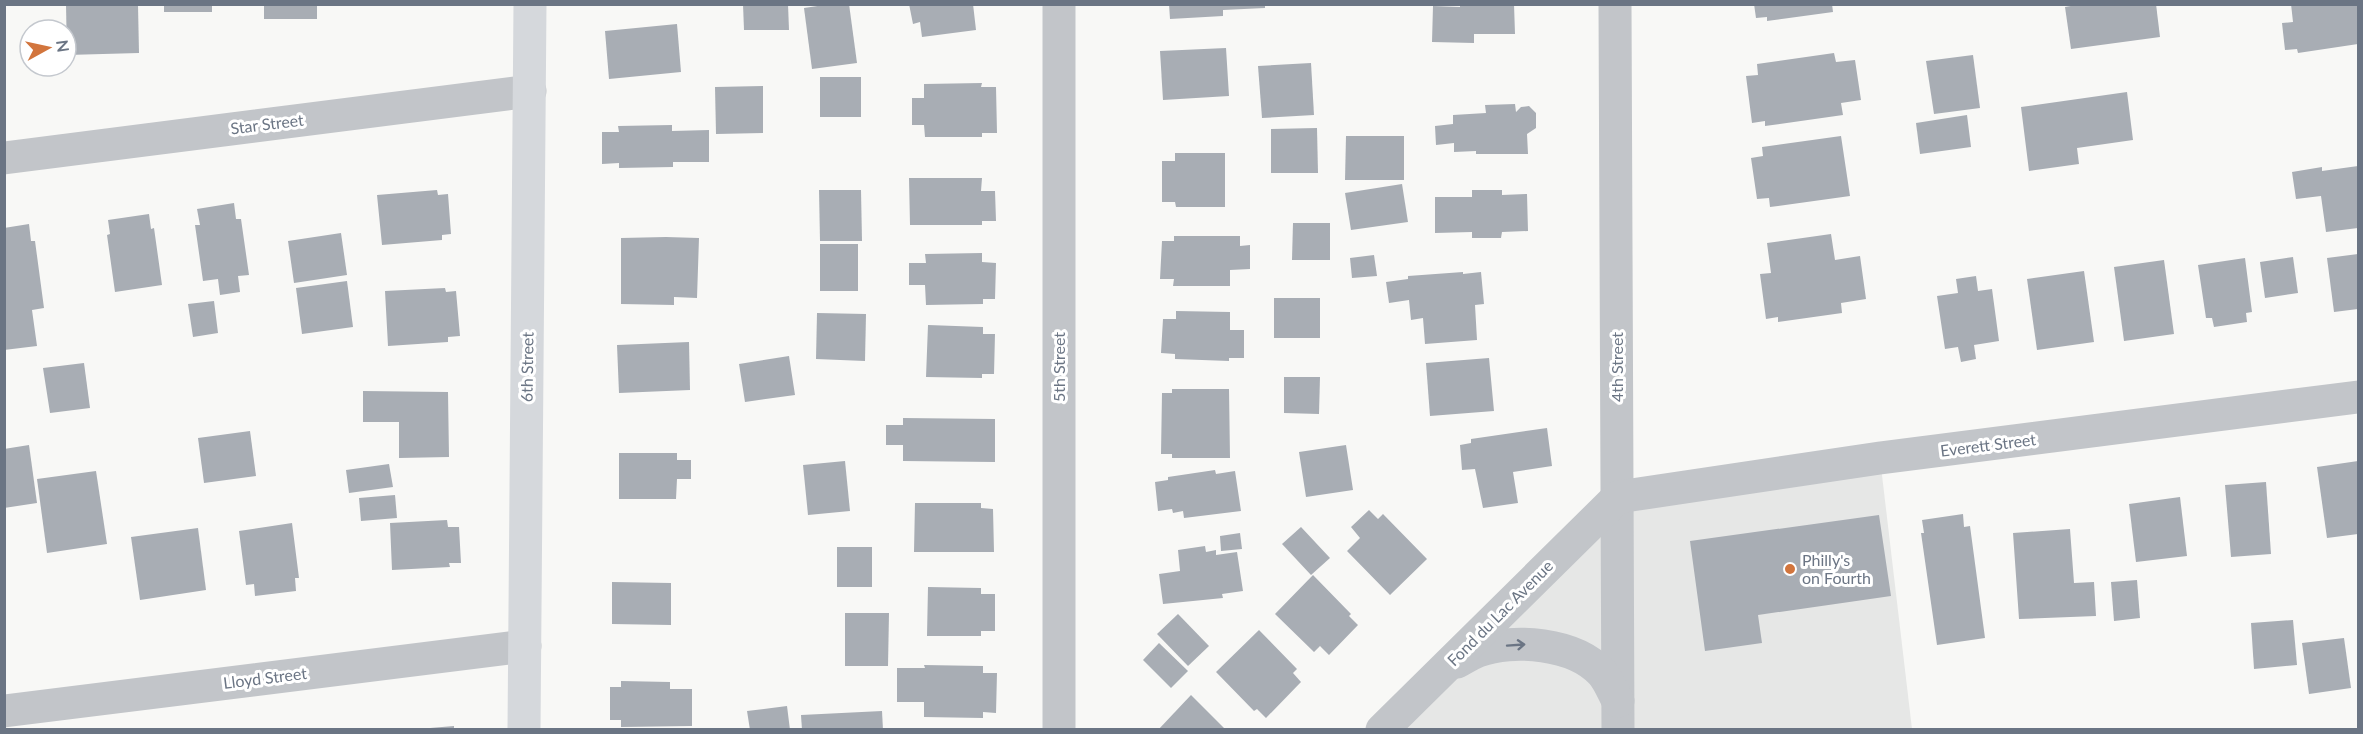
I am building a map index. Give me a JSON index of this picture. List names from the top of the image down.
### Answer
{
  "streets": {
    "main road": ["6th Street"],
    "street": [
      "Star Street",
      "5th Street",
      "4th Street",
      "Everett Street",
      "Fond du Lac Avenue",
      "Lloyd Street"
    ]
  },
  "crossings": [
    ["Star Street", "6th Street"],
    ["6th Street", "Lloyd Street"],
    ["4th Street", "Everett Street"],
    ["4th Street", "Fond du Lac Avenue"],
    ["Everett Street", "Fond du Lac Avenue"]
  ],
  "places": ["Philly's on Fourth"],
  "north": "right"
}
